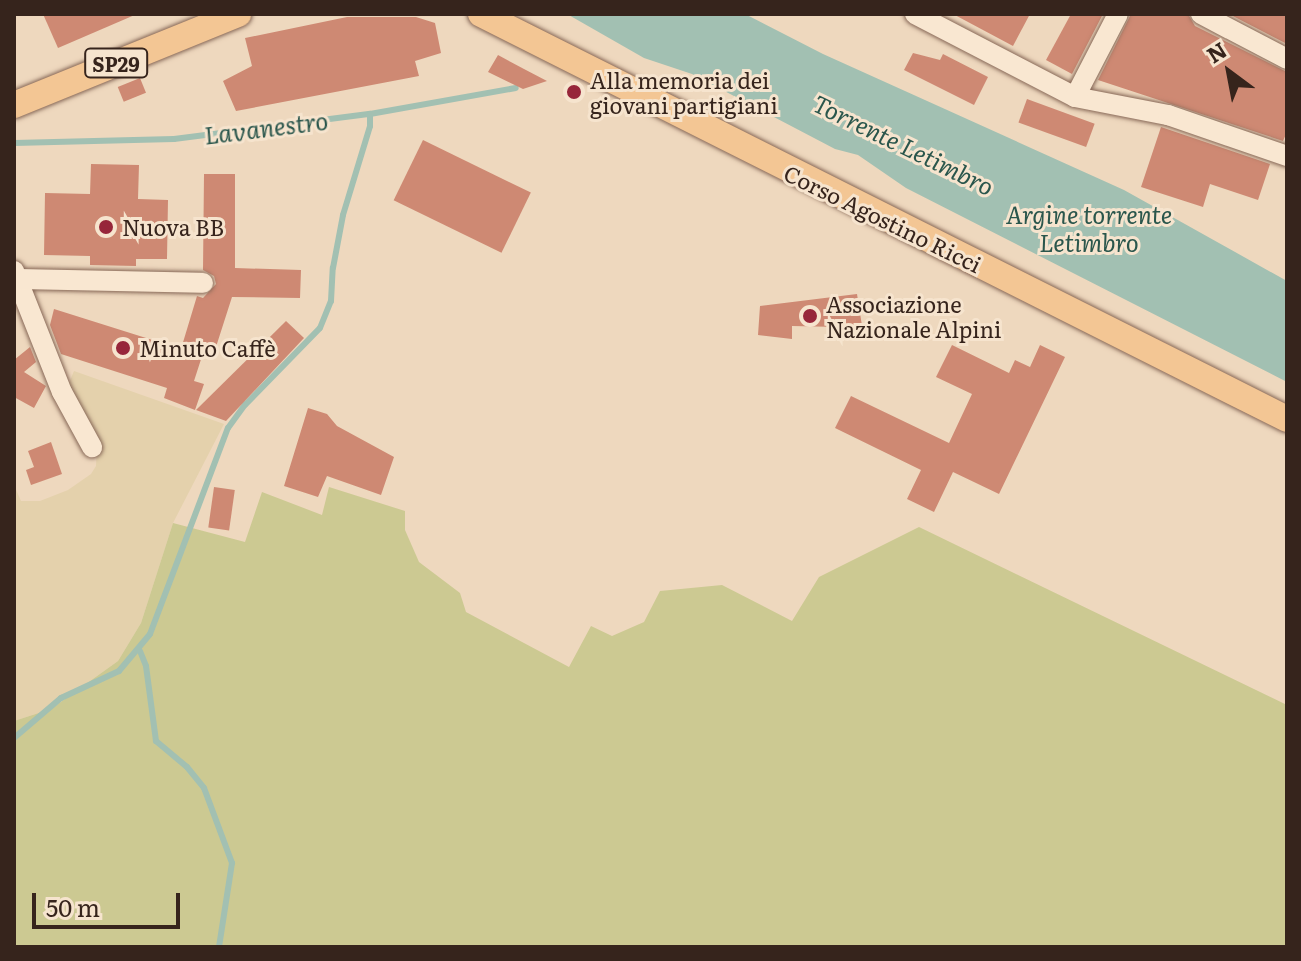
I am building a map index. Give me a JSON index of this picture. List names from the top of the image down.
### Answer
{
  "streets": {
    "main road": ["SP29", "Corso Agostino Ricci"]
  },
  "water": ["Lavanestro", "Torrente Letimbro", "Argine torrente Letimbro"],
  "places": [
    "Alla memoria dei giovani partigiani",
    "Nuova BB",
    "Associazione Nazionale Alpini",
    "Minuto Caffè"
  ],
  "scale_bar": "50 m",
  "north": "top left"
}
